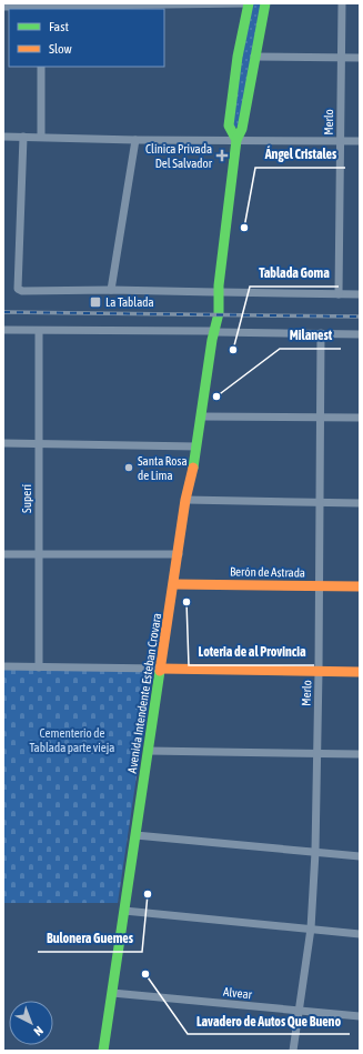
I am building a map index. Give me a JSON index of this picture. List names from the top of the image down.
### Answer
{
  "streets": {
    "main road": ["Berón de Astrada", "Avenida Intendente Esteban Crovara"],
    "street": ["Merlo", "Superí", "Alvear"]
  },
  "crossings": [
    ["Merlo", "Berón de Astrada"],
    ["Merlo", "Alvear"],
    ["Berón de Astrada", "Avenida Intendente Esteban Crovara"],
    ["Avenida Intendente Esteban Crovara", "Alvear"]
  ],
  "parks": ["Cementerio de Tablada parte vieja"],
  "places": {
    "health": ["Clinica Privada Del Salvador"],
    "other": [
      "Ángel Cristales",
      "Tablada Goma",
      "Milanest",
      "Santa Rosa de Lima",
      "Loteria de al Provincia",
      "Bulonera Guemes",
      "Lavadero de Autos Que Bueno"
    ],
    "transit": ["La Tablada"]
  },
  "legend": ["Fast", "Slow"],
  "north": "bottom right"
}
